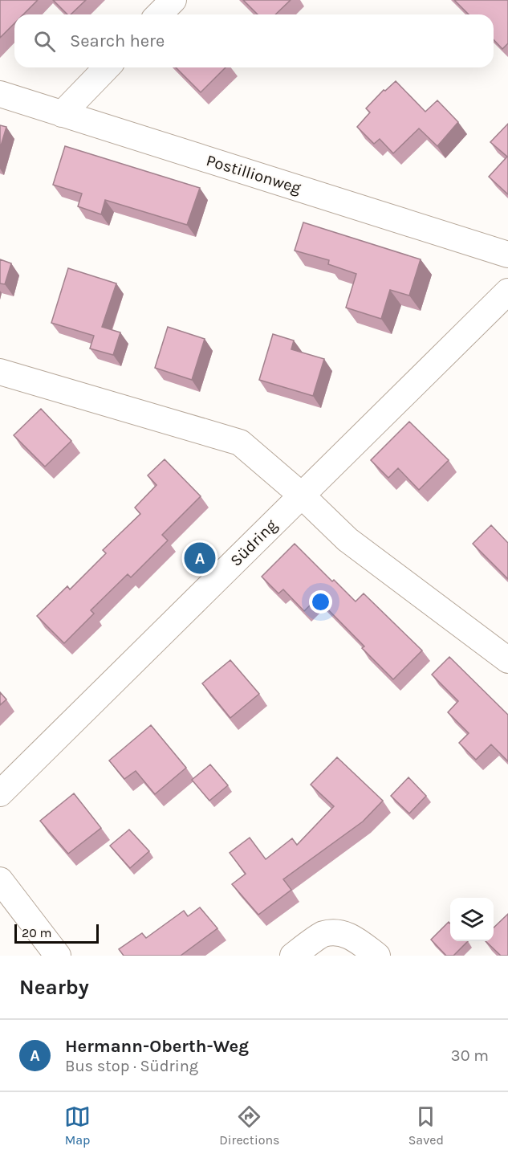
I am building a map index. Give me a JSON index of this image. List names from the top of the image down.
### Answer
{
  "streets": {
    "street": ["Postillionweg", "Südring"]
  },
  "scale_bar": "20 m",
  "page": {
    "search": "Search here",
    "pins": "A",
    "scale": "20 m",
    "heading": "Nearby",
    "list": [
      {
        "mark": "A",
        "name": "Hermann-Oberth-Weg",
        "note": "Bus stop · Südring",
        "value": "30 m"
      }
    ],
    "nav": ["Map", "Directions", "Saved"]
  }
}
